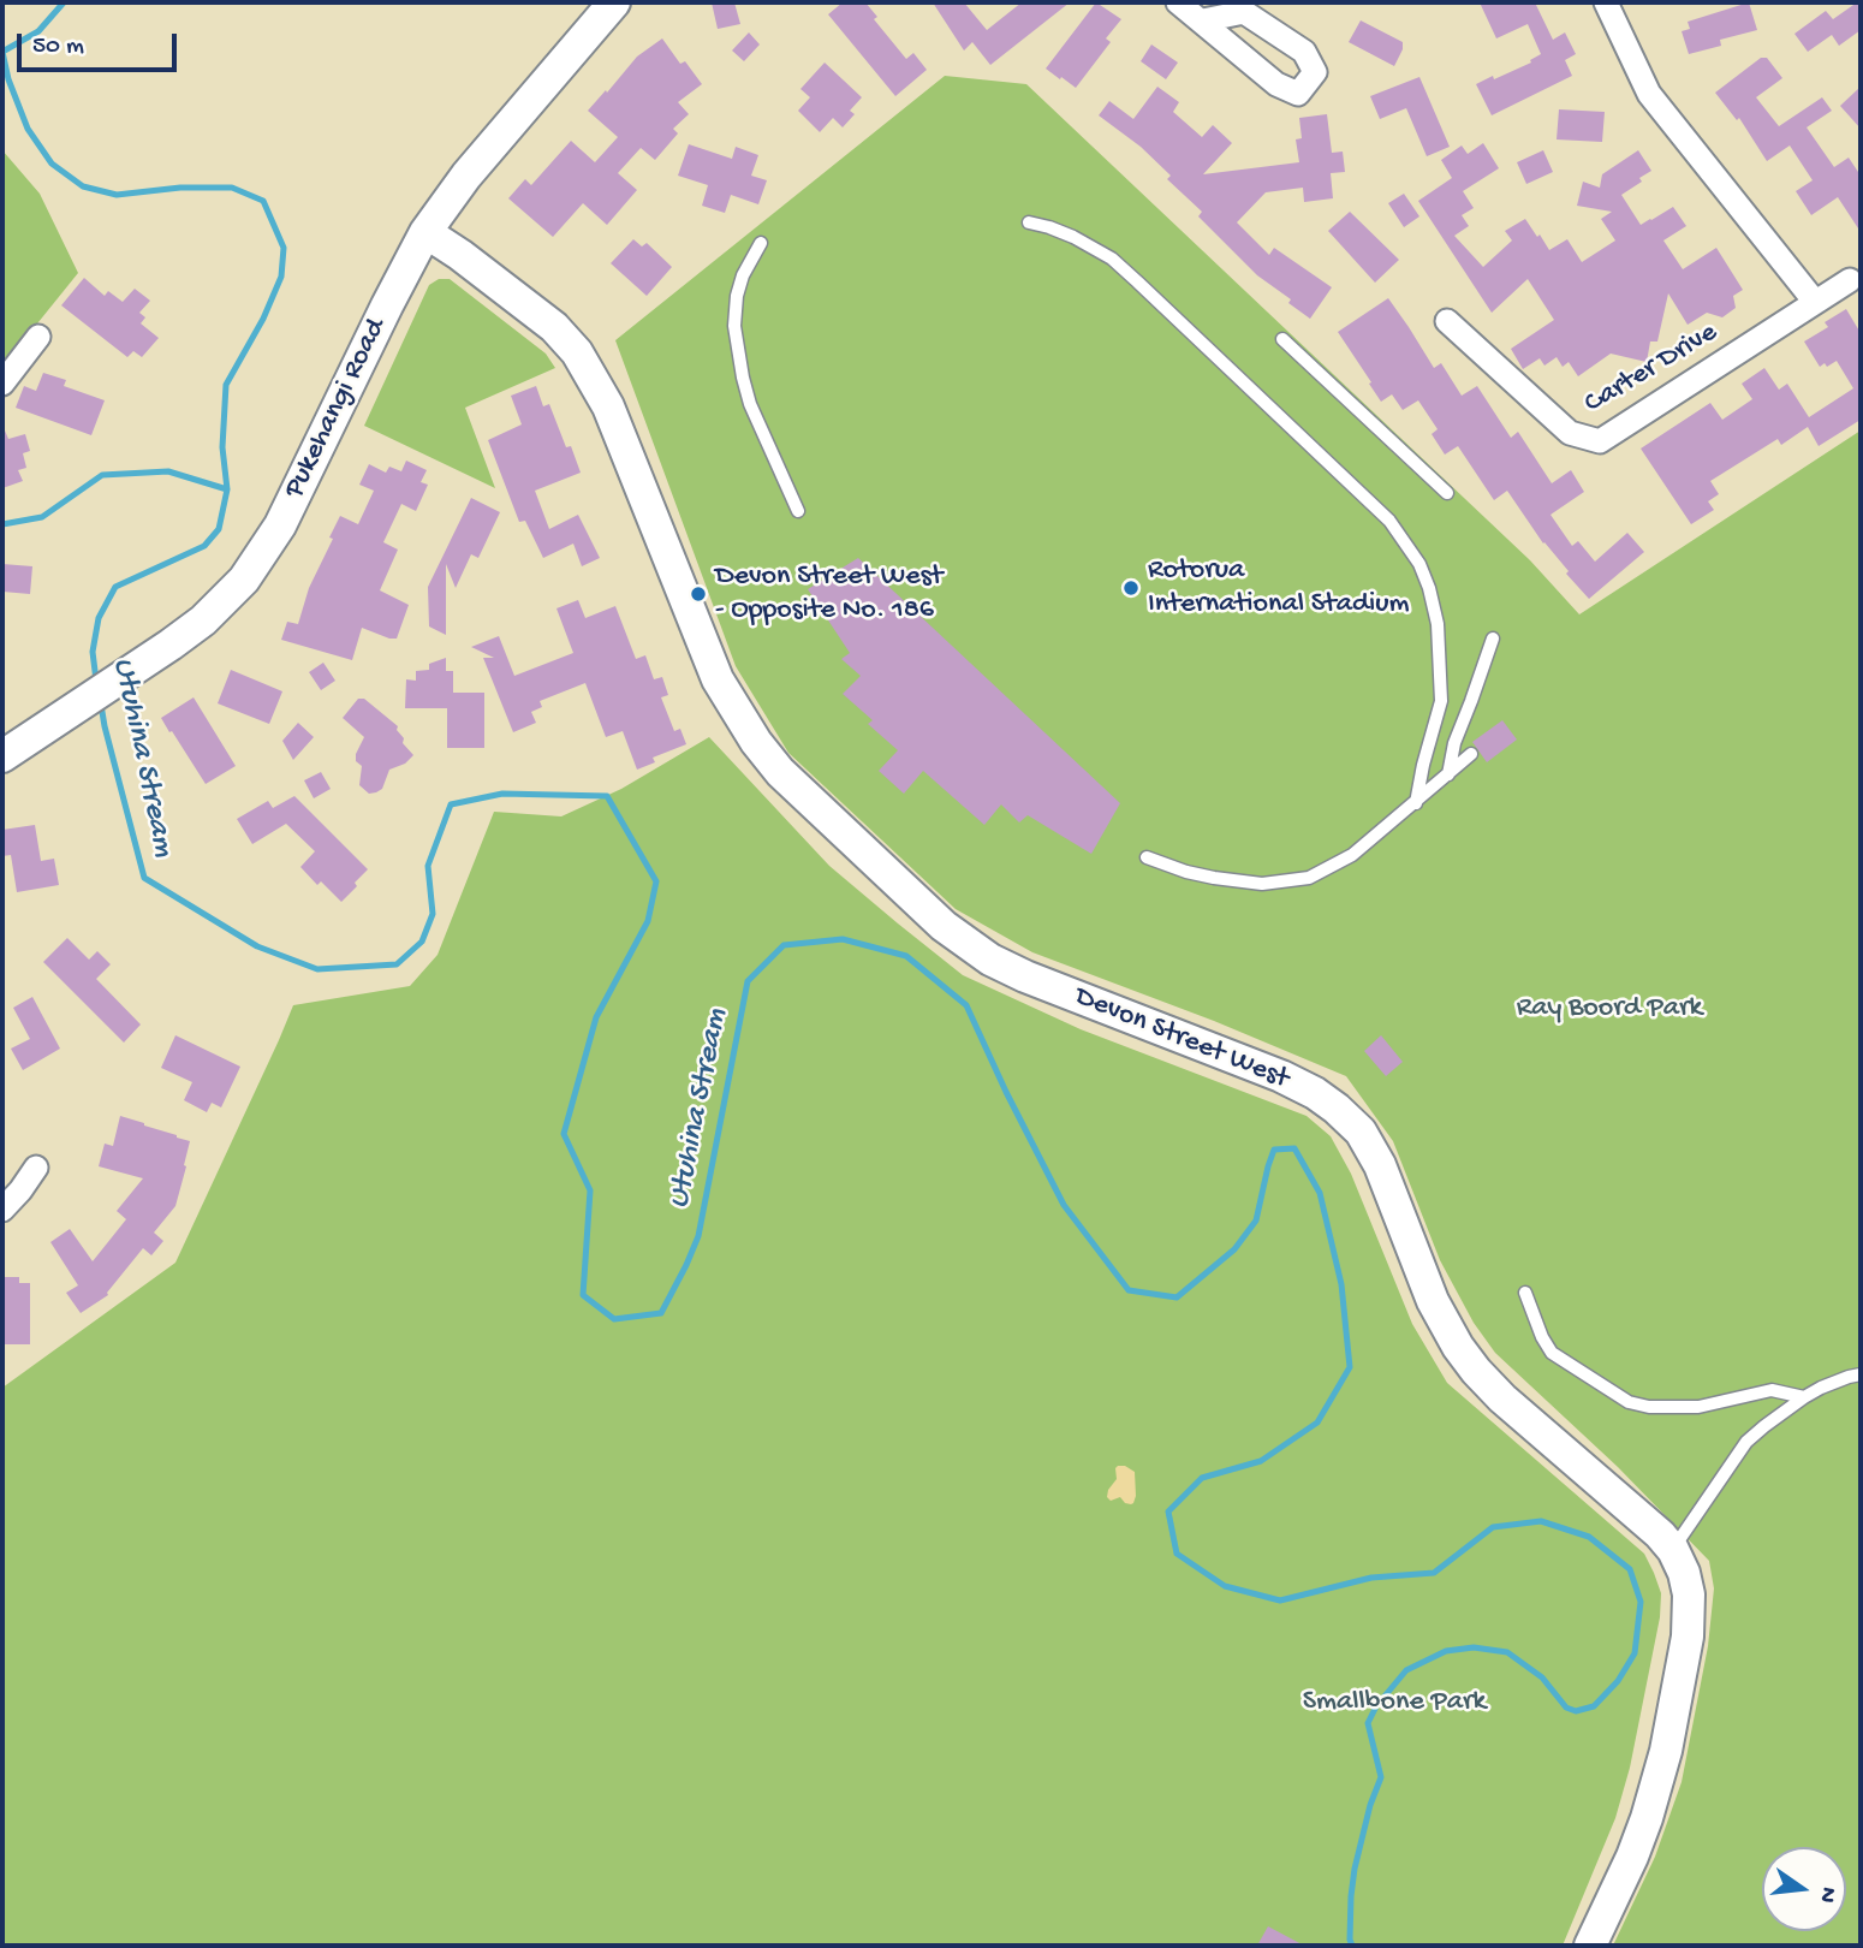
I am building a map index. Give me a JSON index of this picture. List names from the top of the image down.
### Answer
{
  "streets": {
    "main road": ["Pukehangi Road", "Devon Street West"],
    "street": ["Carter Drive"]
  },
  "crossings": [
    ["Pukehangi Road", "Devon Street West"]
  ],
  "water": ["Utuhina Stream"],
  "parks": ["Ray Boord Park", "Smallbone Park"],
  "places": ["Rotorua International Stadium", "Devon Street West - Opposite No. 186"],
  "scale_bar": "50 m",
  "north": "right"
}
